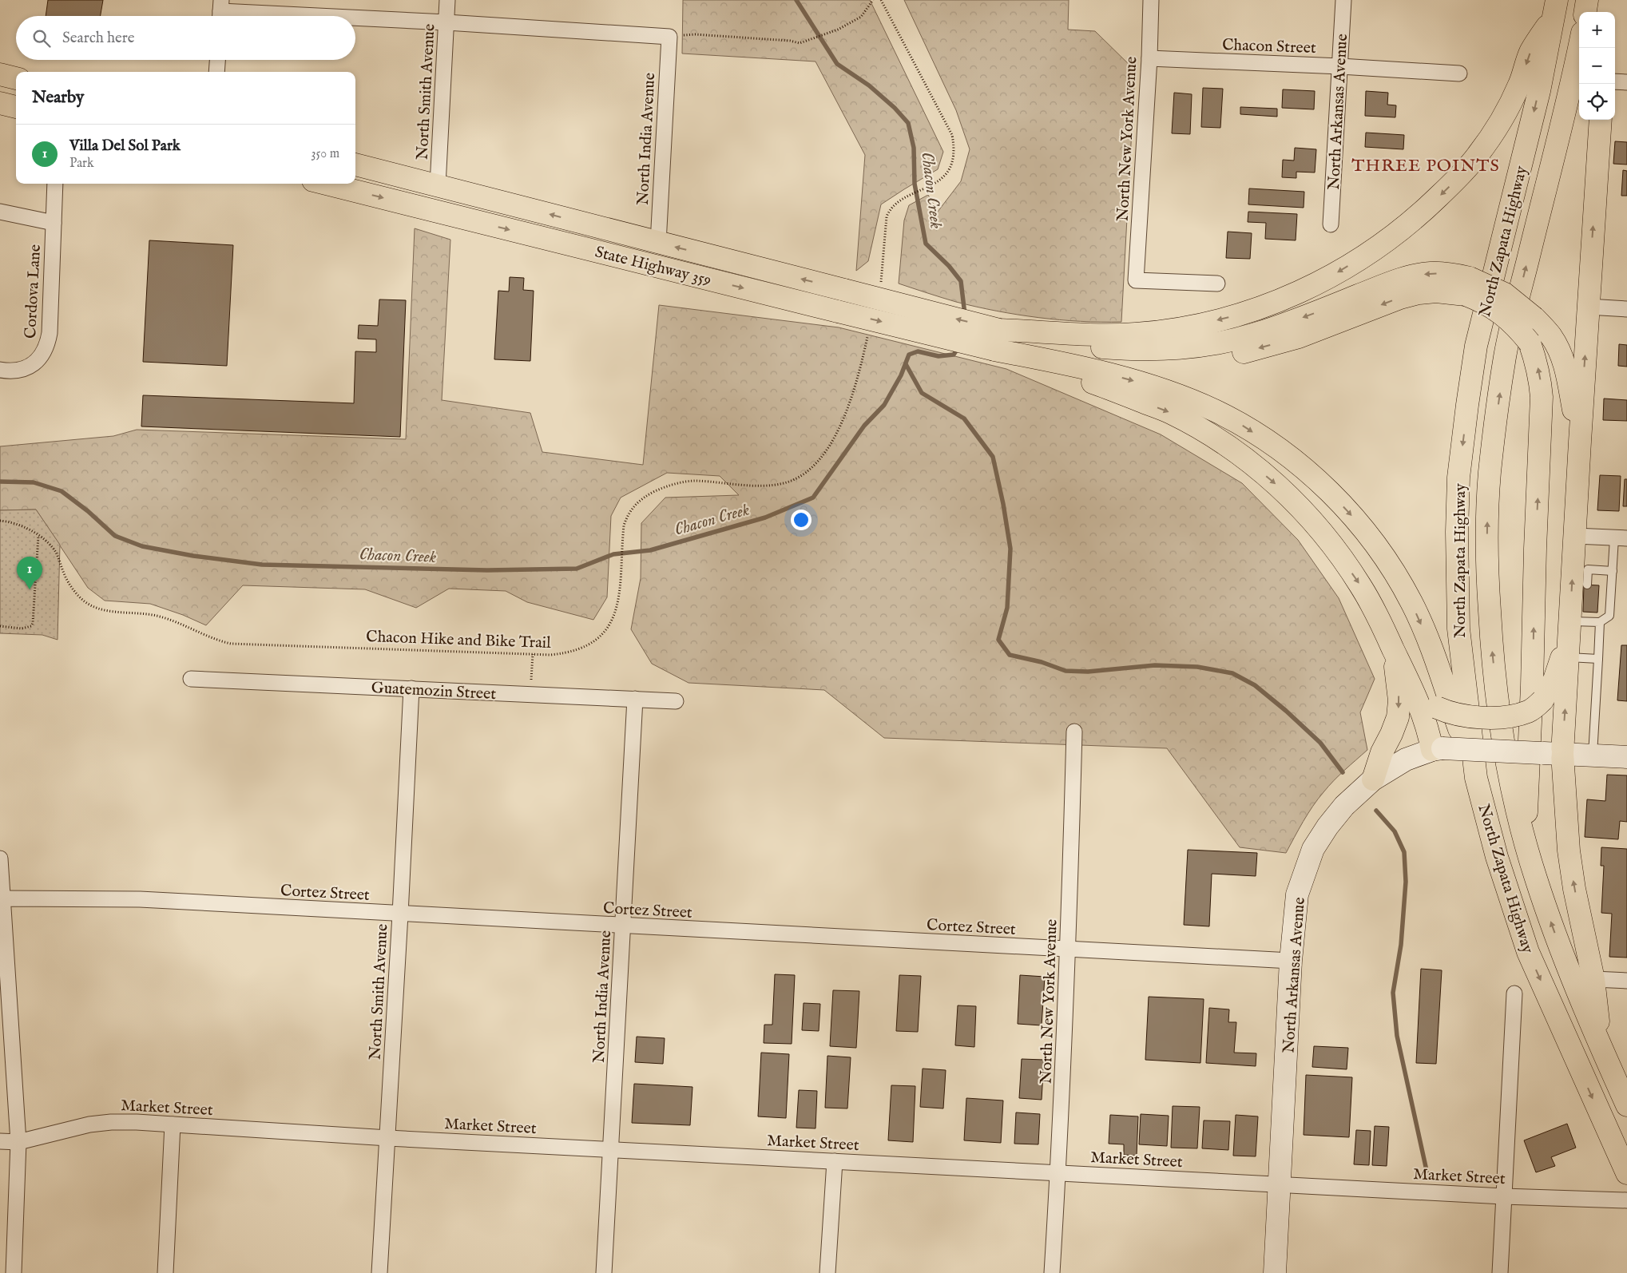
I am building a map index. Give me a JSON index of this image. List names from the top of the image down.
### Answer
{
  "streets": {
    "main road": ["North Arkansas Avenue", "North Zapata Highway", "State Highway 359"],
    "street": [
      "Chacon Street",
      "North Smith Avenue",
      "North India Avenue",
      "North New York Avenue",
      "Cordova Lane",
      "Guatemozin Street",
      "Cortez Street",
      "Market Street"
    ],
    "path": ["Chacon Hike and Bike Trail"]
  },
  "crossings": [
    ["Chacon Street", "North Arkansas Avenue"],
    ["Chacon Street", "North New York Avenue"],
    ["North Smith Avenue", "State Highway 359"],
    ["North Smith Avenue", "Guatemozin Street"],
    ["North Smith Avenue", "Cortez Street"],
    ["North Smith Avenue", "Market Street"],
    ["North Arkansas Avenue", "Cortez Street"],
    ["North Arkansas Avenue", "Market Street"],
    ["North India Avenue", "State Highway 359"],
    ["North India Avenue", "Guatemozin Street"],
    ["North India Avenue", "Cortez Street"],
    ["North India Avenue", "Market Street"],
    ["North New York Avenue", "Cortez Street"],
    ["North New York Avenue", "Market Street"]
  ],
  "districts": ["THREE POINTS"],
  "water": ["Chacon Creek"],
  "page": {
    "map_buttons": ["+", "−"],
    "search": "Search here",
    "heading": "Nearby",
    "list": [
      {
        "mark": "1",
        "name": "Villa Del Sol Park",
        "note": "Park",
        "value": "350 m"
      }
    ],
    "pins": "1"
  }
}
